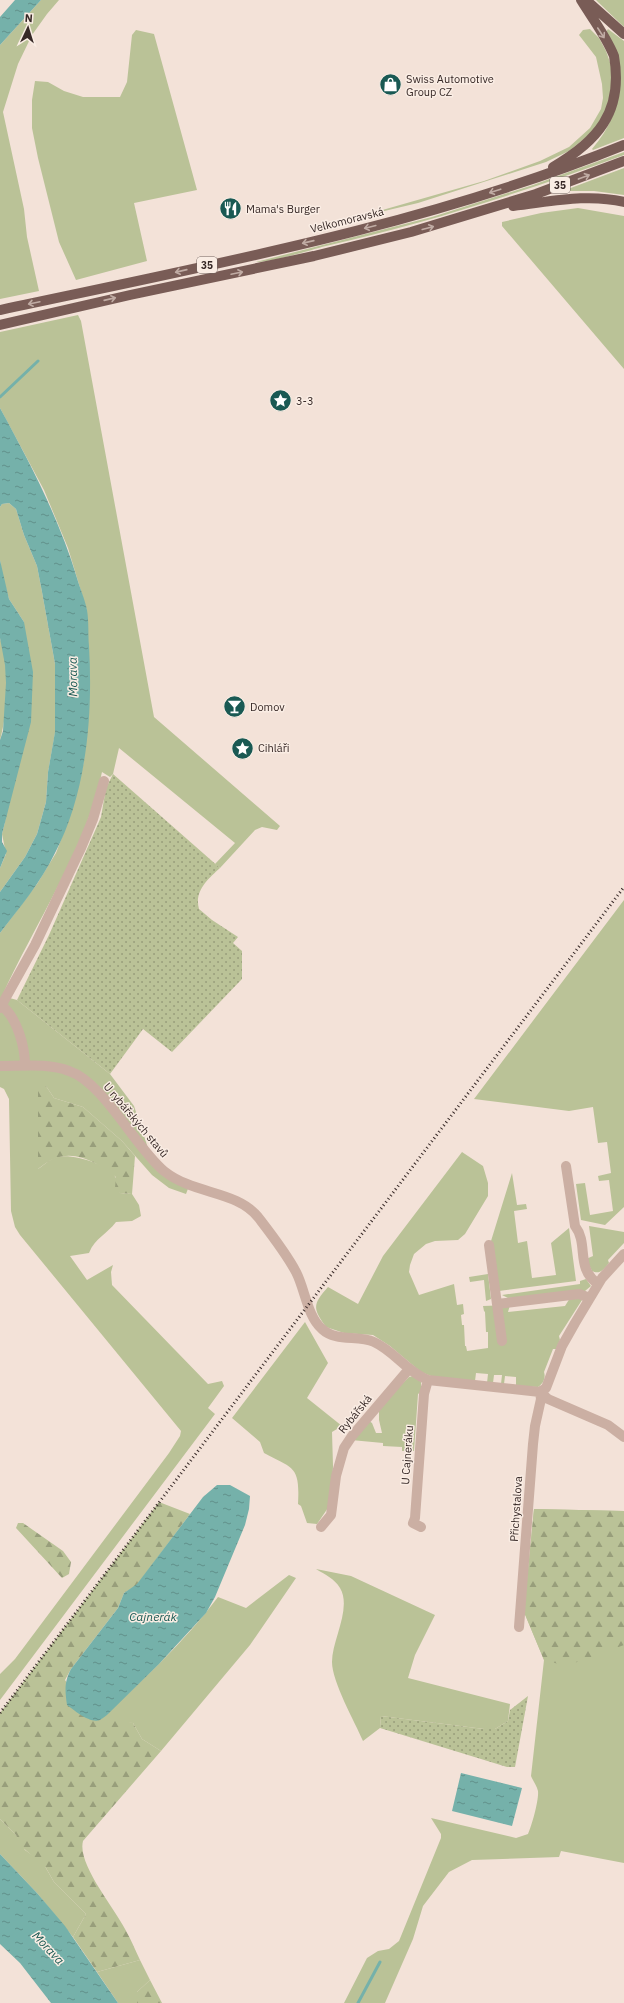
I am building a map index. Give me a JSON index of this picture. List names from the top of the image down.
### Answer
{
  "streets": {
    "main road": ["35", "Velkomoravská"],
    "street": [
      "U rybářských stavů",
      "Rybářská",
      "U Cajneráku",
      "Přichystalova"
    ]
  },
  "crossings": [
    ["U rybářských stavů", "Rybářská"],
    ["U rybářských stavů", "U Cajneráku"]
  ],
  "water": ["Morava", "Cajnerák"],
  "places": {
    "shop": ["Swiss Automotive Group CZ"],
    "restaurant": ["Mama's Burger"],
    "place": ["3-3", "Cihláři"],
    "bar": ["Domov"]
  },
  "north": "top"
}
